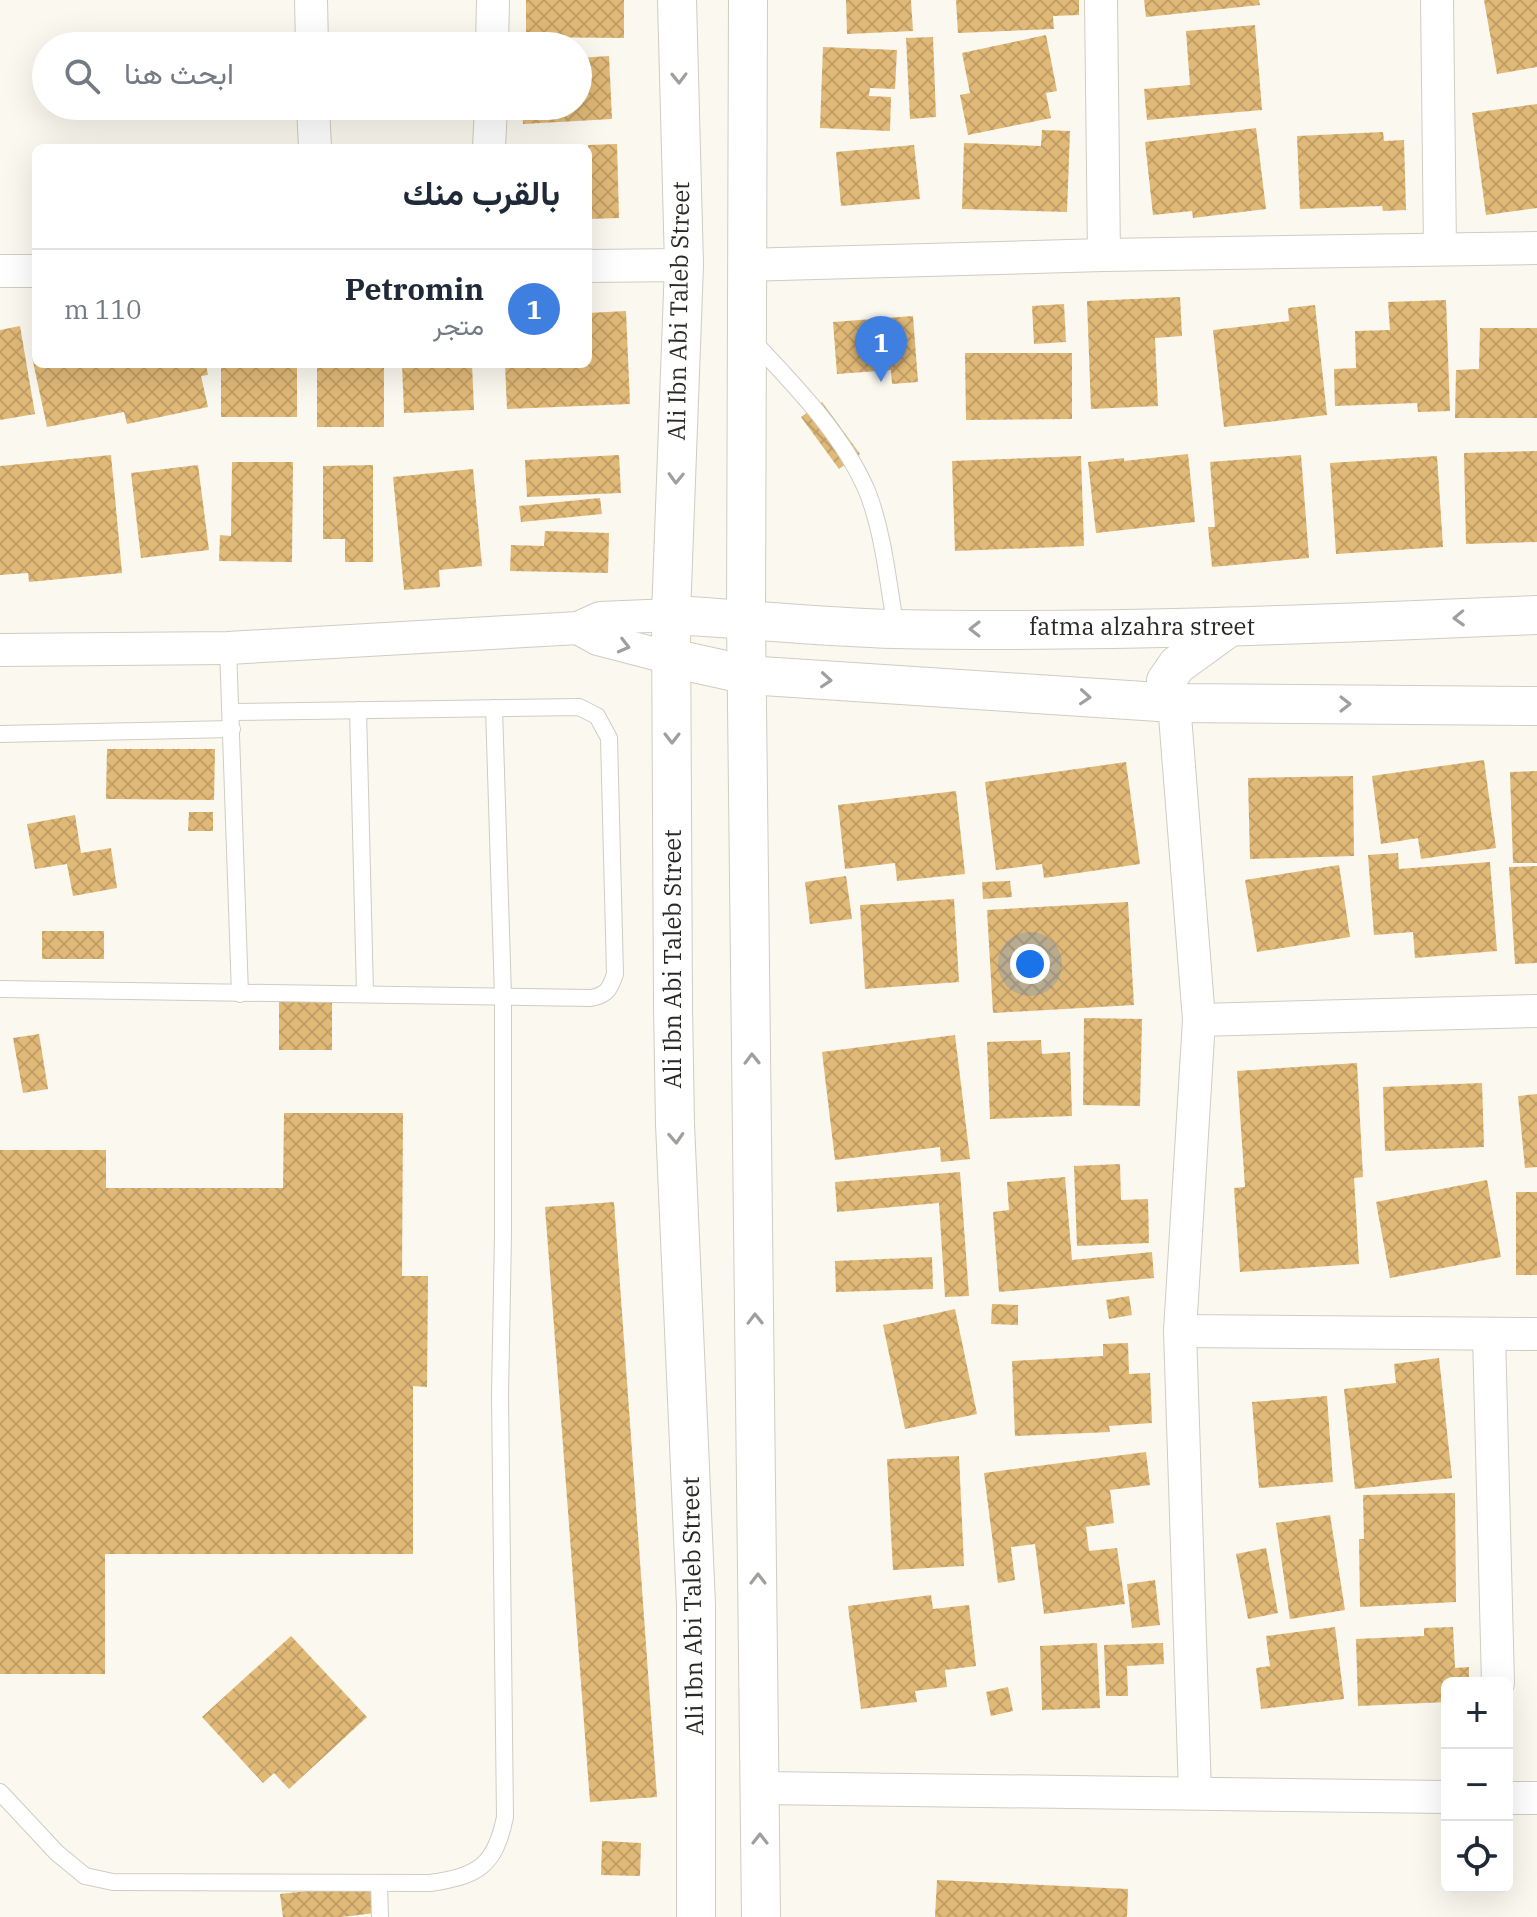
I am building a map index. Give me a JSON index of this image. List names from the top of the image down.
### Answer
{
  "streets": {
    "street": ["Ali Ibn Abi Taleb Street", "fatma alzahra street"]
  },
  "crossings": [
    ["Ali Ibn Abi Taleb Street", "fatma alzahra street"]
  ],
  "page": {
    "search": "ابحث هنا",
    "heading": "بالقرب منك",
    "list": [
      {
        "mark": "1",
        "name": "Petromin",
        "note": "متجر",
        "value": "110 m"
      }
    ],
    "pins": "1",
    "map_buttons": ["+", "−"]
  }
}
